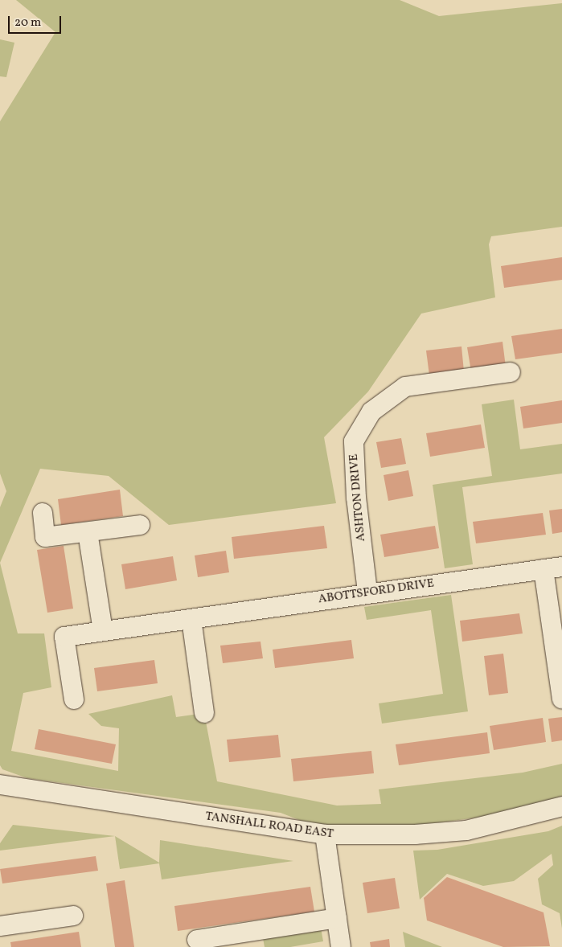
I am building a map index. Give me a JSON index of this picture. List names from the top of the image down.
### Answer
{
  "streets": {
    "street": ["ASHTON DRIVE", "ABOTTSFORD DRIVE", "TANSHALL ROAD EAST"]
  },
  "crossings": [
    ["ASHTON DRIVE", "ABOTTSFORD DRIVE"]
  ],
  "scale_bar": "20 m"
}
